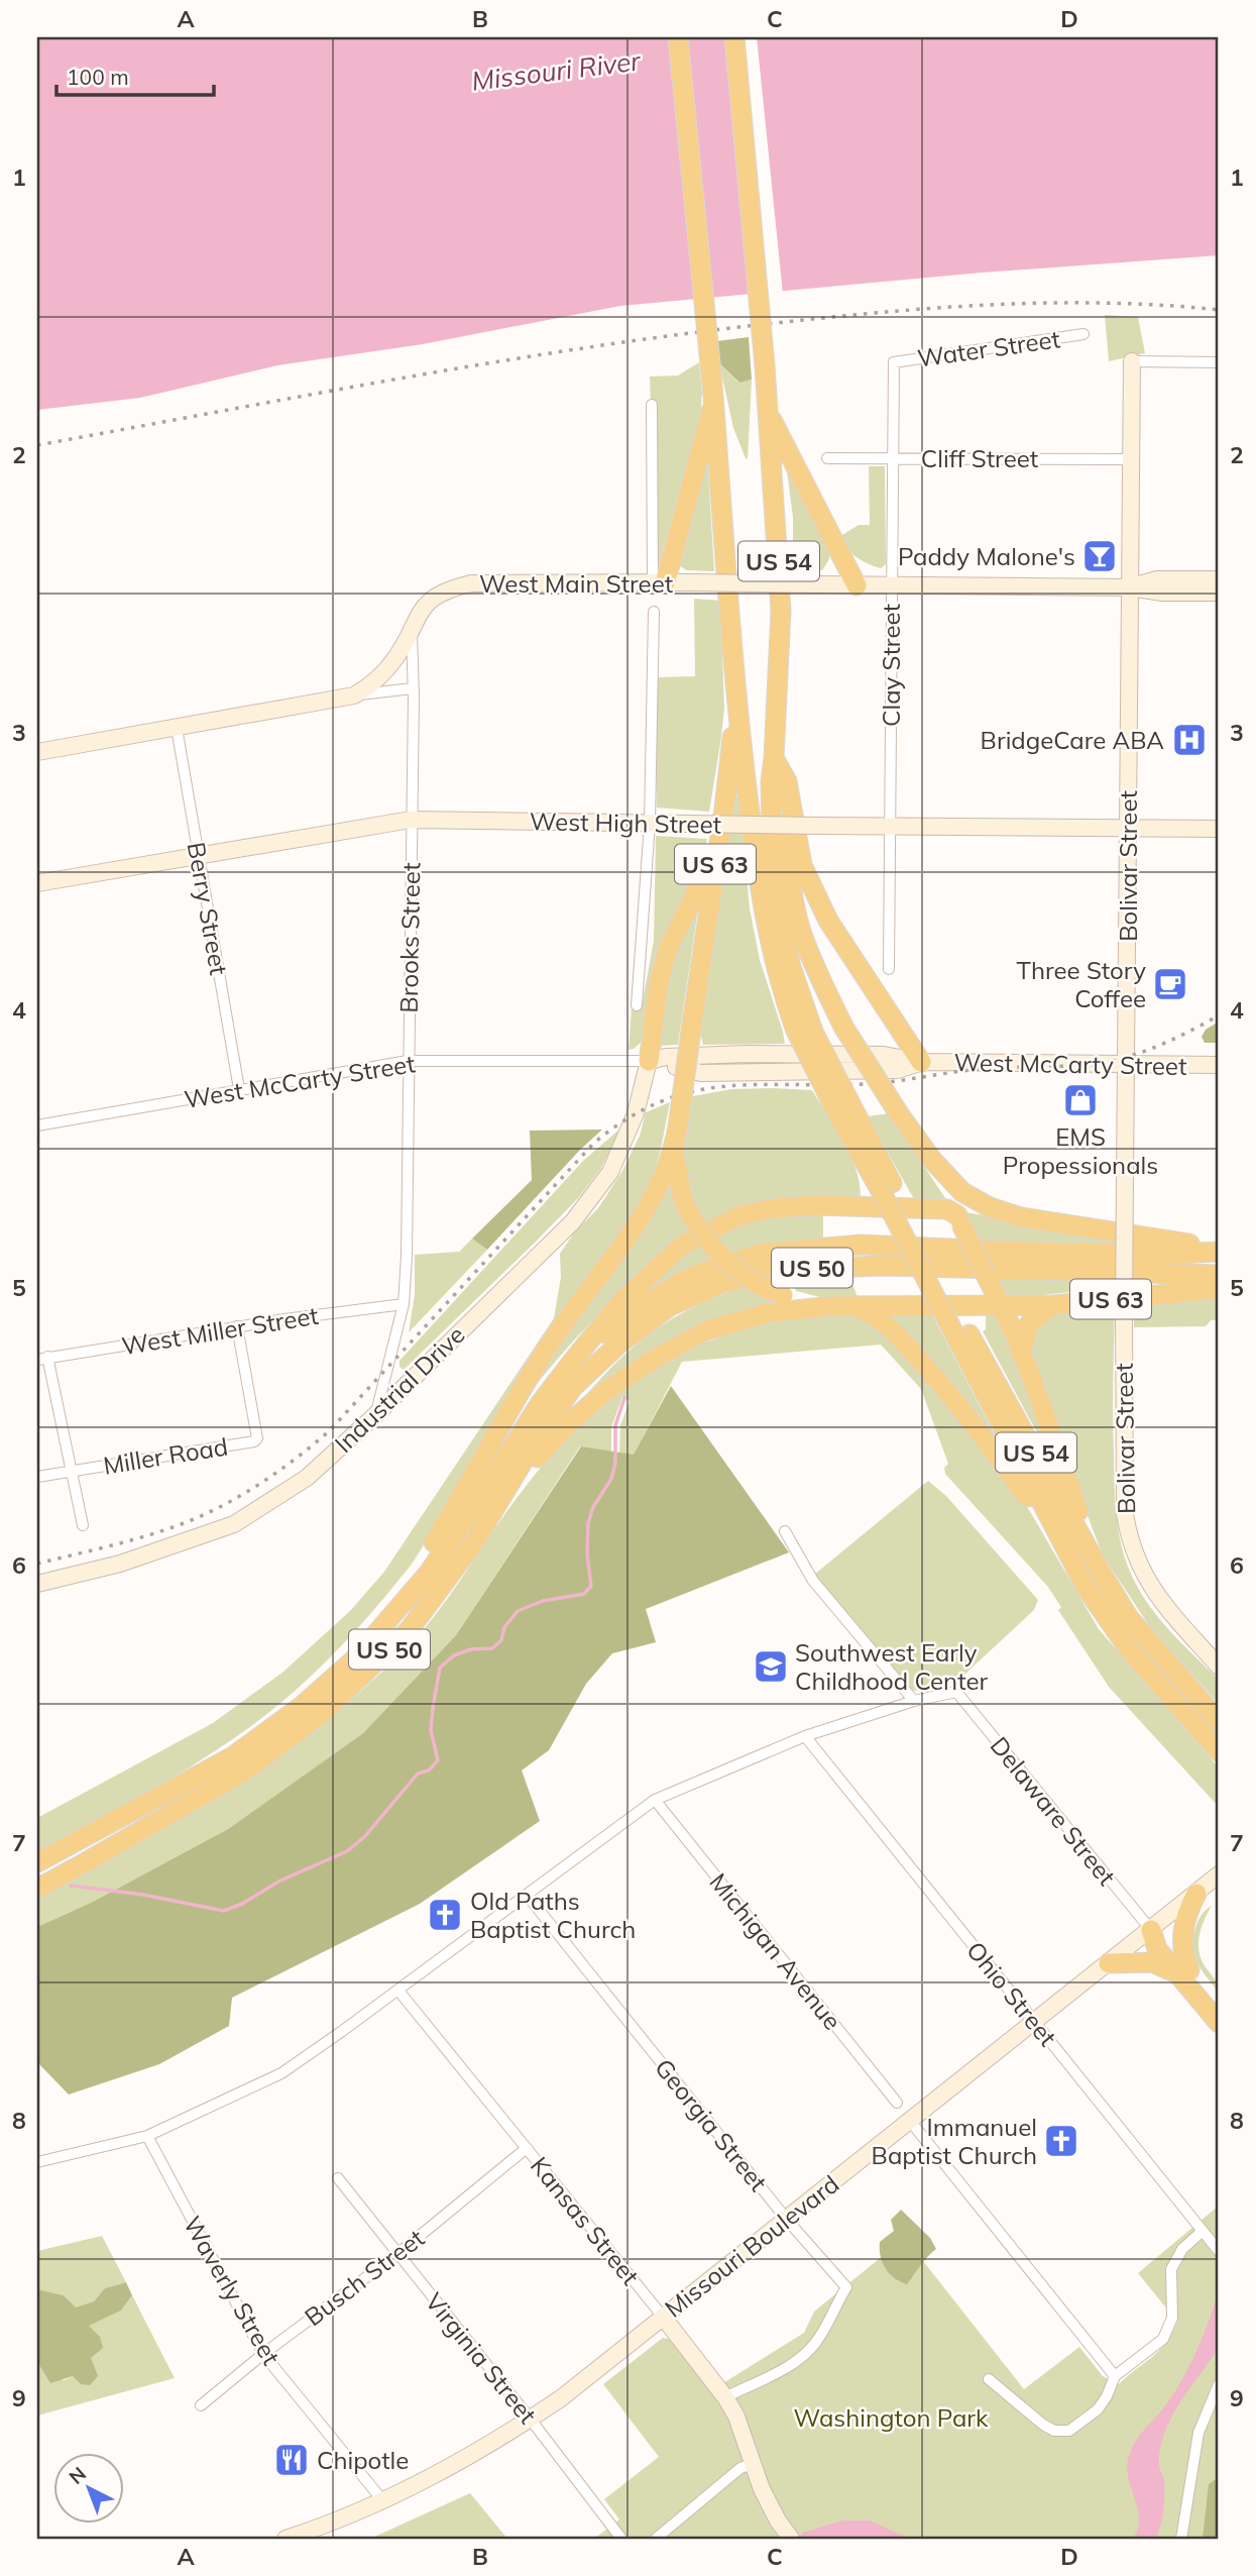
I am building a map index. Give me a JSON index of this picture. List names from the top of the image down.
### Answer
{
  "streets": {
    "highway": ["US 54", "US 63", "US 50"],
    "main road": [
      "West Main Street",
      "West High Street",
      "Bolivar Street",
      "West McCarty Street",
      "Industrial Drive",
      "Kansas Street",
      "Missouri Boulevard"
    ],
    "street": [
      "Water Street",
      "Cliff Street",
      "Clay Street",
      "Berry Street",
      "Brooks Street",
      "West Miller Street",
      "Miller Road",
      "Delaware Street",
      "Michigan Avenue",
      "Ohio Street",
      "Georgia Street",
      "Busch Street",
      "Waverly Street",
      "Virginia Street"
    ]
  },
  "crossings": [
    ["Water Street", "Clay Street"],
    ["Cliff Street", "Clay Street"],
    ["Cliff Street", "Bolivar Street"],
    ["US 54", "US 63"],
    ["West Main Street", "Clay Street"],
    ["West Main Street", "Bolivar Street"],
    ["West Main Street", "Berry Street"],
    ["West Main Street", "Brooks Street"],
    ["Clay Street", "West High Street"],
    ["West High Street", "Bolivar Street"],
    ["West High Street", "Berry Street"],
    ["West High Street", "Brooks Street"],
    ["US 63", "US 50"],
    ["Bolivar Street", "West McCarty Street"],
    ["Berry Street", "West McCarty Street"],
    ["Brooks Street", "West McCarty Street"],
    ["Brooks Street", "West Miller Street"],
    ["Brooks Street", "Industrial Drive"],
    ["West McCarty Street", "Industrial Drive"],
    ["West Miller Street", "Miller Road"],
    ["Delaware Street", "Missouri Boulevard"],
    ["Ohio Street", "Missouri Boulevard"],
    ["Georgia Street", "Kansas Street"],
    ["Georgia Street", "Missouri Boulevard"],
    ["Kansas Street", "Missouri Boulevard"],
    ["Kansas Street", "Busch Street"],
    ["Missouri Boulevard", "Waverly Street"],
    ["Missouri Boulevard", "Virginia Street"],
    ["Busch Street", "Waverly Street"],
    ["Busch Street", "Virginia Street"]
  ],
  "water": ["Missouri River"],
  "parks": ["Washington Park"],
  "places": {
    "bar": ["Paddy Malone's"],
    "hospital": ["BridgeCare ABA"],
    "cafe": ["Three Story Coffee"],
    "shop": ["EMS Propessionals"],
    "school or university": ["Southwest Early Childhood Center"],
    "church": ["Old Paths Baptist Church", "Immanuel Baptist Church"],
    "restaurant": ["Chipotle"]
  },
  "scale_bar": "100 m",
  "north": "top left",
  "grid": {
    "columns": [
      "A",
      "B",
      "C",
      "D"
    ],
    "rows": [
      "1",
      "2",
      "3",
      "4",
      "5",
      "6",
      "7",
      "8",
      "9"
    ]
  }
}
